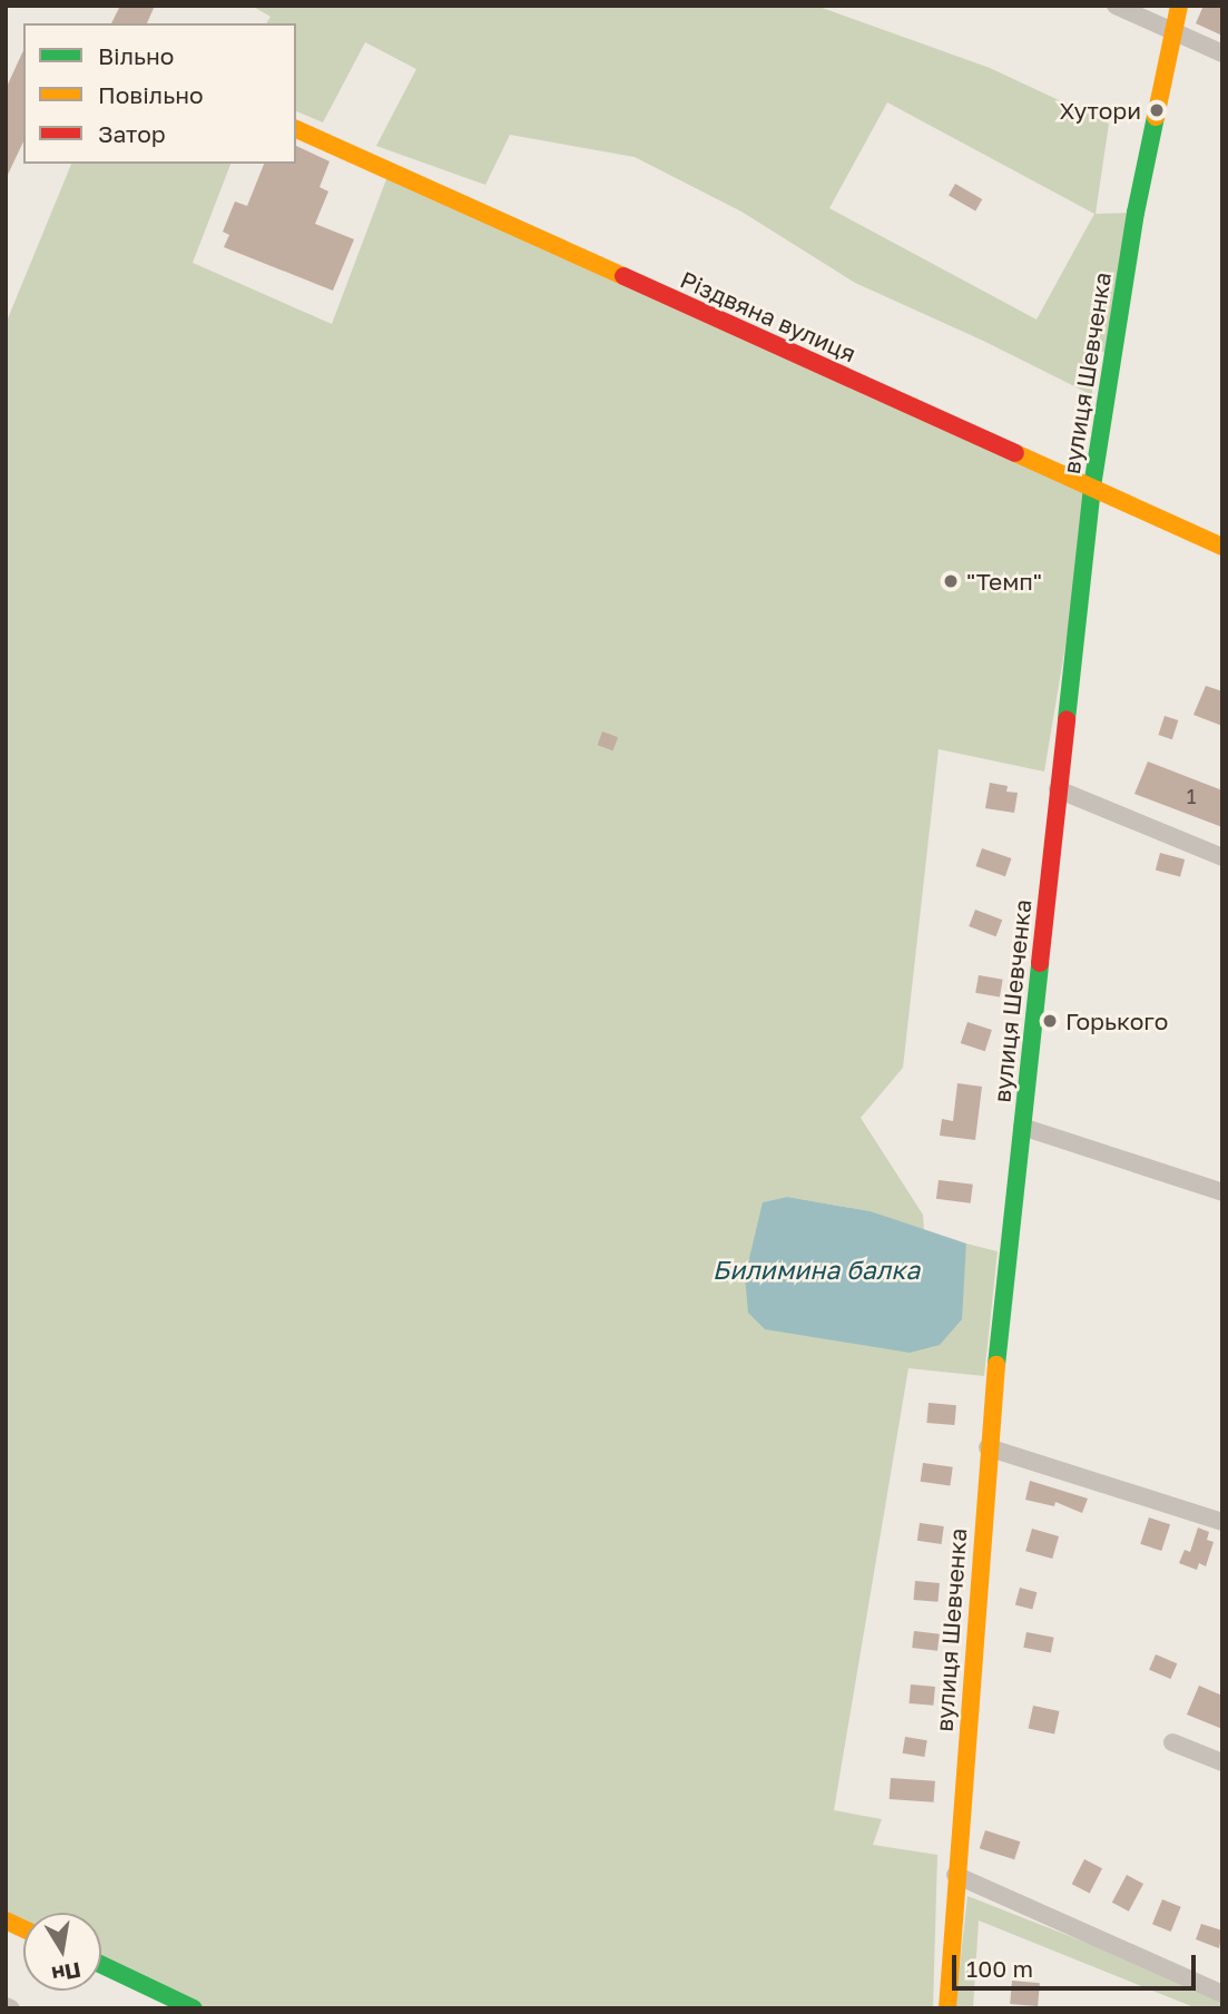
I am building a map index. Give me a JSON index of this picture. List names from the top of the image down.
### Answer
{
  "streets": {
    "street": ["Різдвяна вулиця", "вулиця Шевченка"]
  },
  "crossings": [
    ["Різдвяна вулиця", "вулиця Шевченка"]
  ],
  "water": ["Билимина балка"],
  "places": ["Хутори", "\"Темп\"", "Горького"],
  "house_numbers": ["1"],
  "legend": ["Вільно", "Повільно", "Затор"],
  "scale_bar": "100 m",
  "north": "bottom"
}
